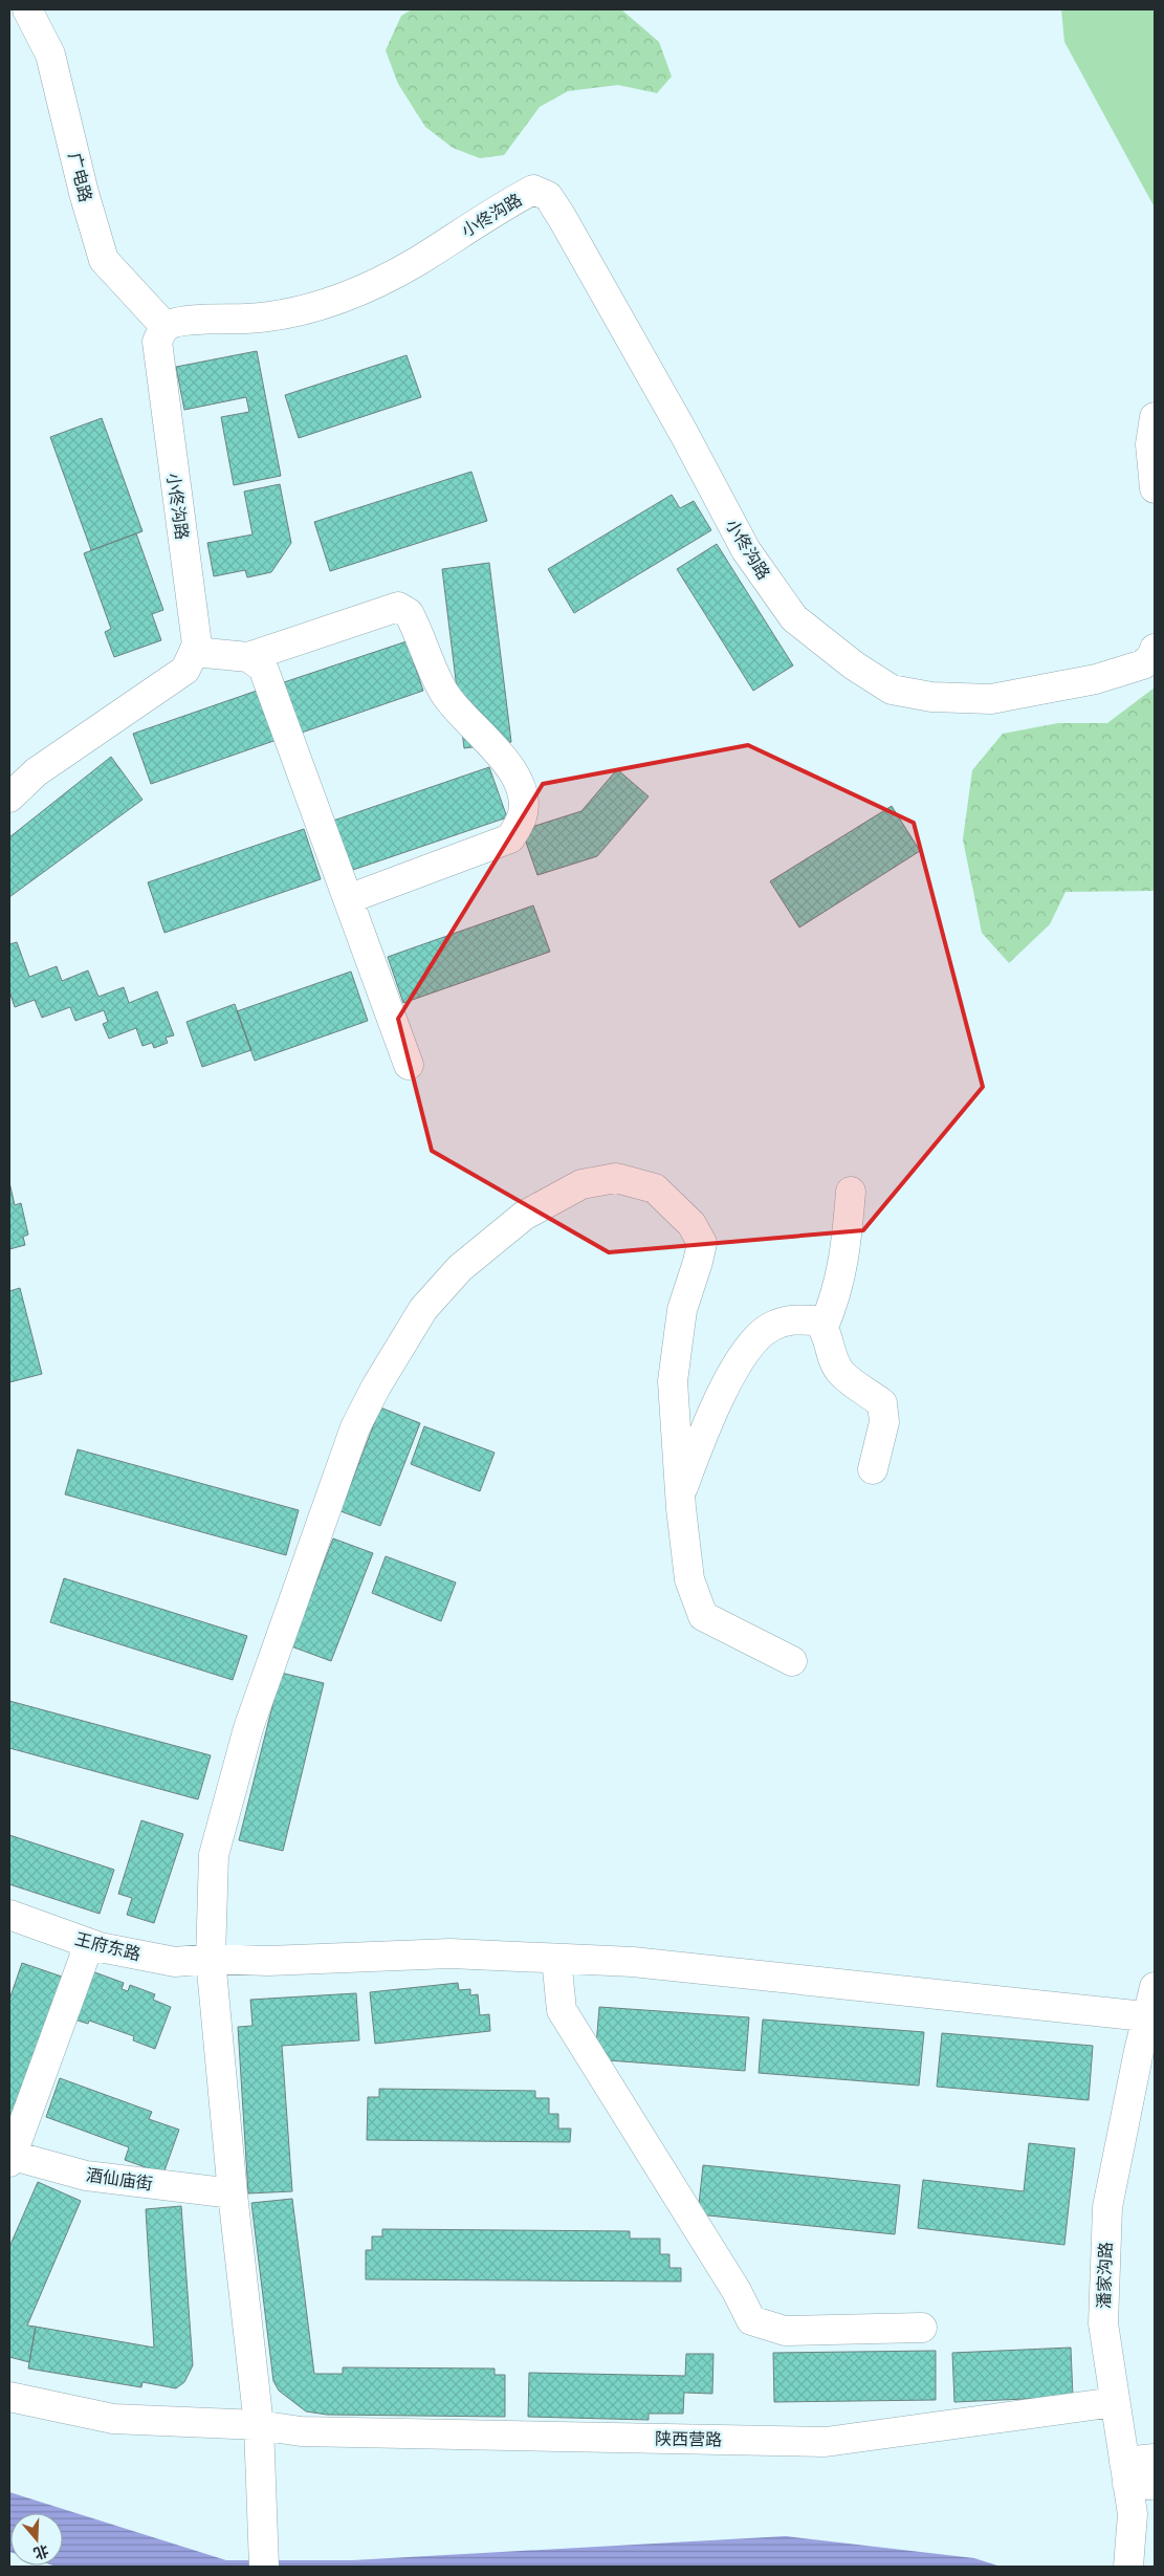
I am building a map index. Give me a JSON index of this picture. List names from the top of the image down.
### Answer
{
  "streets": {
    "street": [
      "广电路",
      "小佟沟路",
      "王府东路",
      "酒仙庙街",
      "潘家沟路",
      "陕西营路"
    ]
  },
  "crossings": [
    ["广电路", "小佟沟路"],
    ["王府东路", "潘家沟路"],
    ["潘家沟路", "陕西营路"]
  ],
  "north": "bottom"
}
